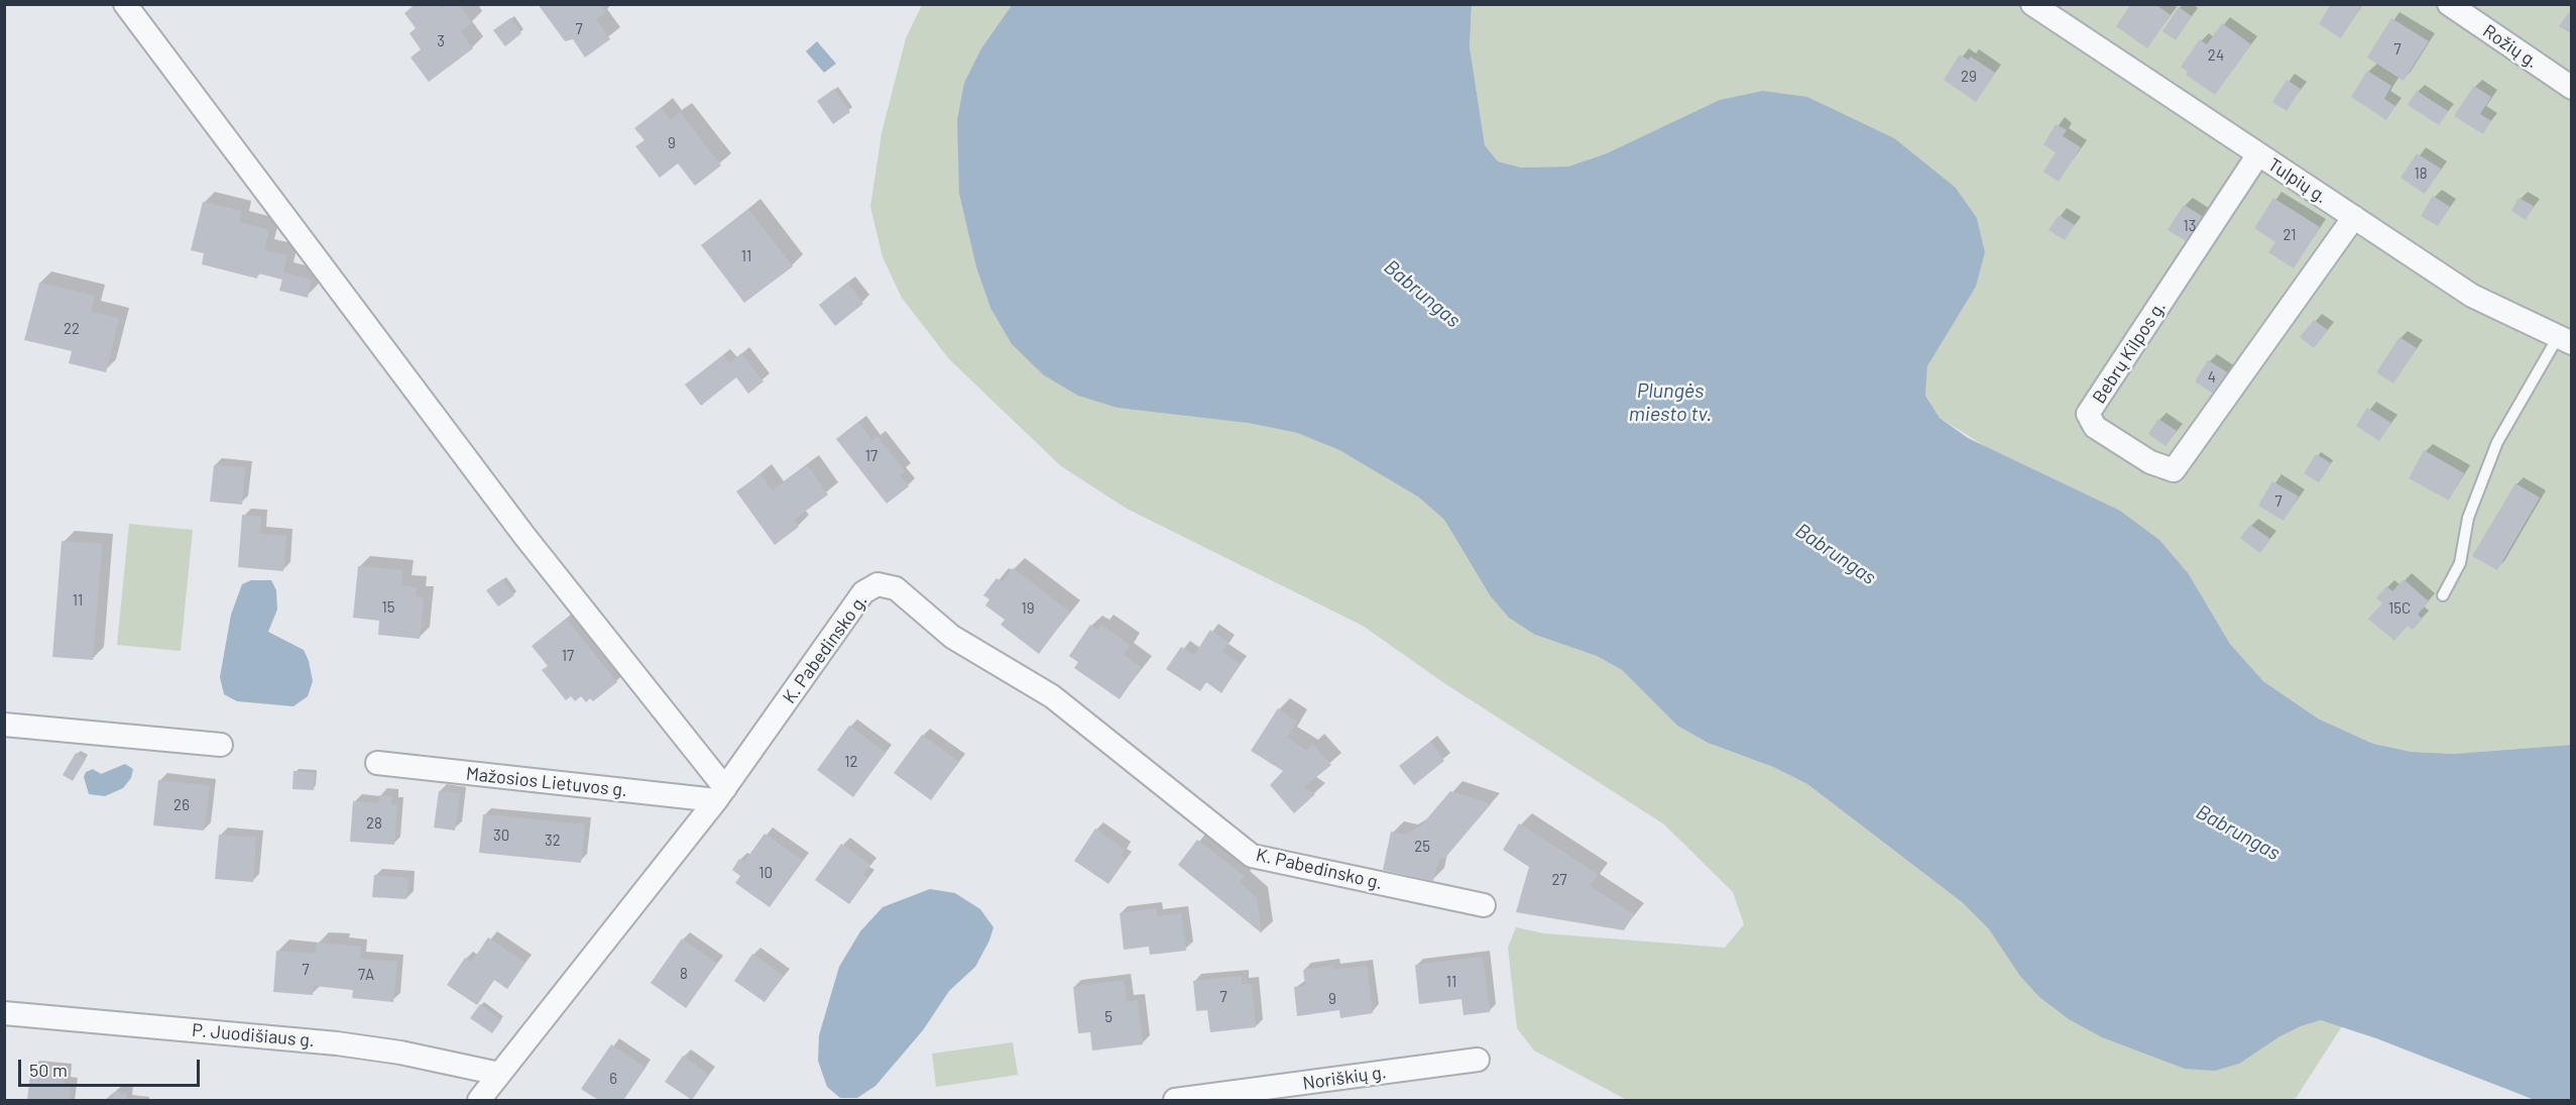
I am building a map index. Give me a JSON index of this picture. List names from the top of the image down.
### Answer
{
  "streets": {
    "street": [
      "Rožių g.",
      "Tulpių g.",
      "Bebrų Kilpos g.",
      "K. Pabedinsko g.",
      "Mažosios Lietuvos g.",
      "P. Juodišiaus g.",
      "Noriškių g."
    ]
  },
  "crossings": [
    ["Tulpių g.", "Bebrų Kilpos g."],
    ["K. Pabedinsko g.", "Mažosios Lietuvos g."],
    ["K. Pabedinsko g.", "P. Juodišiaus g."]
  ],
  "water": ["Babrungas", "Plungės miesto tv."],
  "house_numbers": [
    "7",
    "3",
    "7",
    "24",
    "29",
    "9",
    "18",
    "13",
    "21",
    "11",
    "22",
    "4",
    "17",
    "7",
    "11",
    "15",
    "19",
    "15C",
    "17",
    "12",
    "26",
    "28",
    "30",
    "32",
    "25",
    "10",
    "27",
    "7",
    "8",
    "7A",
    "11",
    "7",
    "9",
    "5",
    "6"
  ],
  "scale_bar": "50 m"
}
